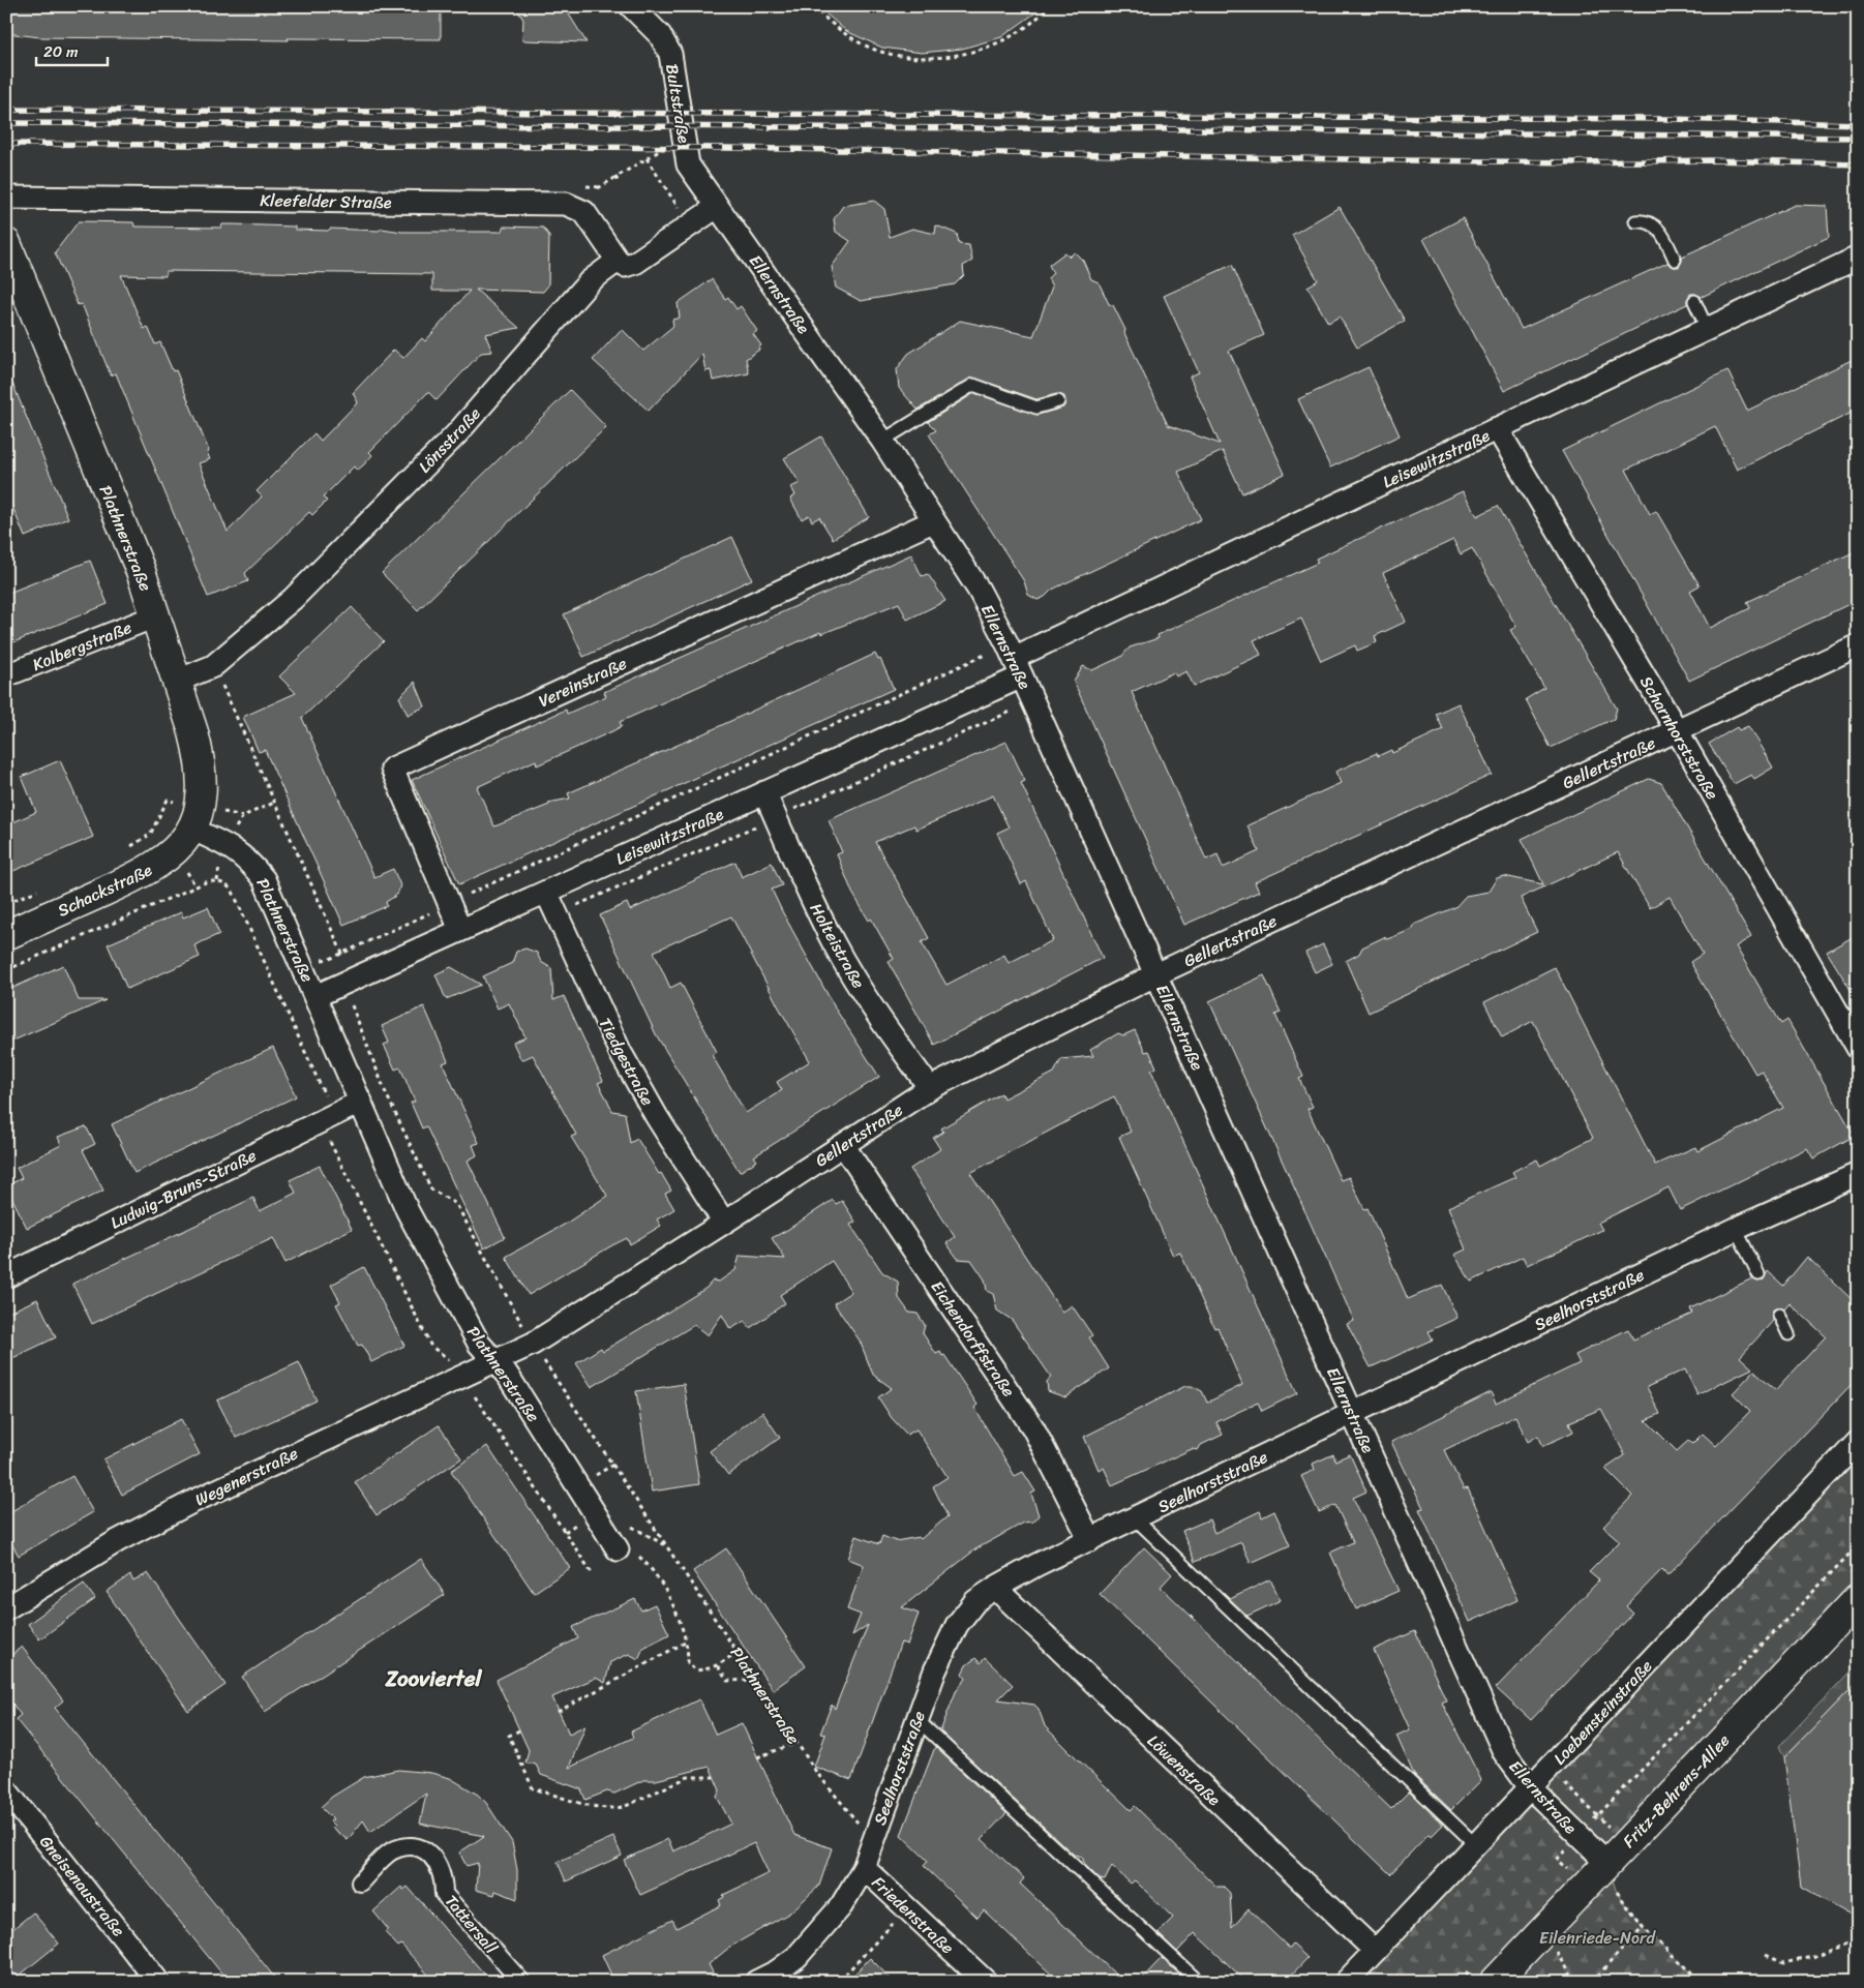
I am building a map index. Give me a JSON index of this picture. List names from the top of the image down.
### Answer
{
  "streets": {
    "street": [
      "Bultstraße",
      "Kleefelder Straße",
      "Ellernstraße",
      "Lönsstraße",
      "Leisewitzstraße",
      "Plathnerstraße",
      "Kolbergstraße",
      "Vereinstraße",
      "Scharnhorststraße",
      "Gellertstraße",
      "Schackstraße",
      "Holteistraße",
      "Tiedgestraße",
      "Ludwig-Bruns-Straße",
      "Seelhorststraße",
      "Eichendorffstraße",
      "Wegenerstraße",
      "Loebensteinstraße",
      "Löwenstraße",
      "Fritz-Behrens-Allee",
      "Gneisenaustraße",
      "Friedenstraße",
      "Tattersall"
    ]
  },
  "crossings": [
    ["Bultstraße", "Ellernstraße"],
    ["Ellernstraße", "Leisewitzstraße"],
    ["Ellernstraße", "Vereinstraße"],
    ["Ellernstraße", "Gellertstraße"],
    ["Ellernstraße", "Seelhorststraße"],
    ["Ellernstraße", "Loebensteinstraße"],
    ["Ellernstraße", "Fritz-Behrens-Allee"],
    ["Lönsstraße", "Plathnerstraße"],
    ["Leisewitzstraße", "Plathnerstraße"],
    ["Leisewitzstraße", "Vereinstraße"],
    ["Leisewitzstraße", "Scharnhorststraße"],
    ["Leisewitzstraße", "Holteistraße"],
    ["Leisewitzstraße", "Tiedgestraße"],
    ["Plathnerstraße", "Kolbergstraße"],
    ["Plathnerstraße", "Gellertstraße"],
    ["Plathnerstraße", "Schackstraße"],
    ["Plathnerstraße", "Ludwig-Bruns-Straße"],
    ["Plathnerstraße", "Seelhorststraße"],
    ["Plathnerstraße", "Wegenerstraße"],
    ["Scharnhorststraße", "Gellertstraße"],
    ["Gellertstraße", "Holteistraße"],
    ["Gellertstraße", "Tiedgestraße"],
    ["Gellertstraße", "Eichendorffstraße"],
    ["Gellertstraße", "Wegenerstraße"],
    ["Seelhorststraße", "Eichendorffstraße"],
    ["Seelhorststraße", "Löwenstraße"],
    ["Seelhorststraße", "Friedenstraße"],
    ["Loebensteinstraße", "Löwenstraße"]
  ],
  "districts": ["Zooviertel"],
  "parks": ["Eilenriede-Nord"],
  "scale_bar": "20 m"
}
